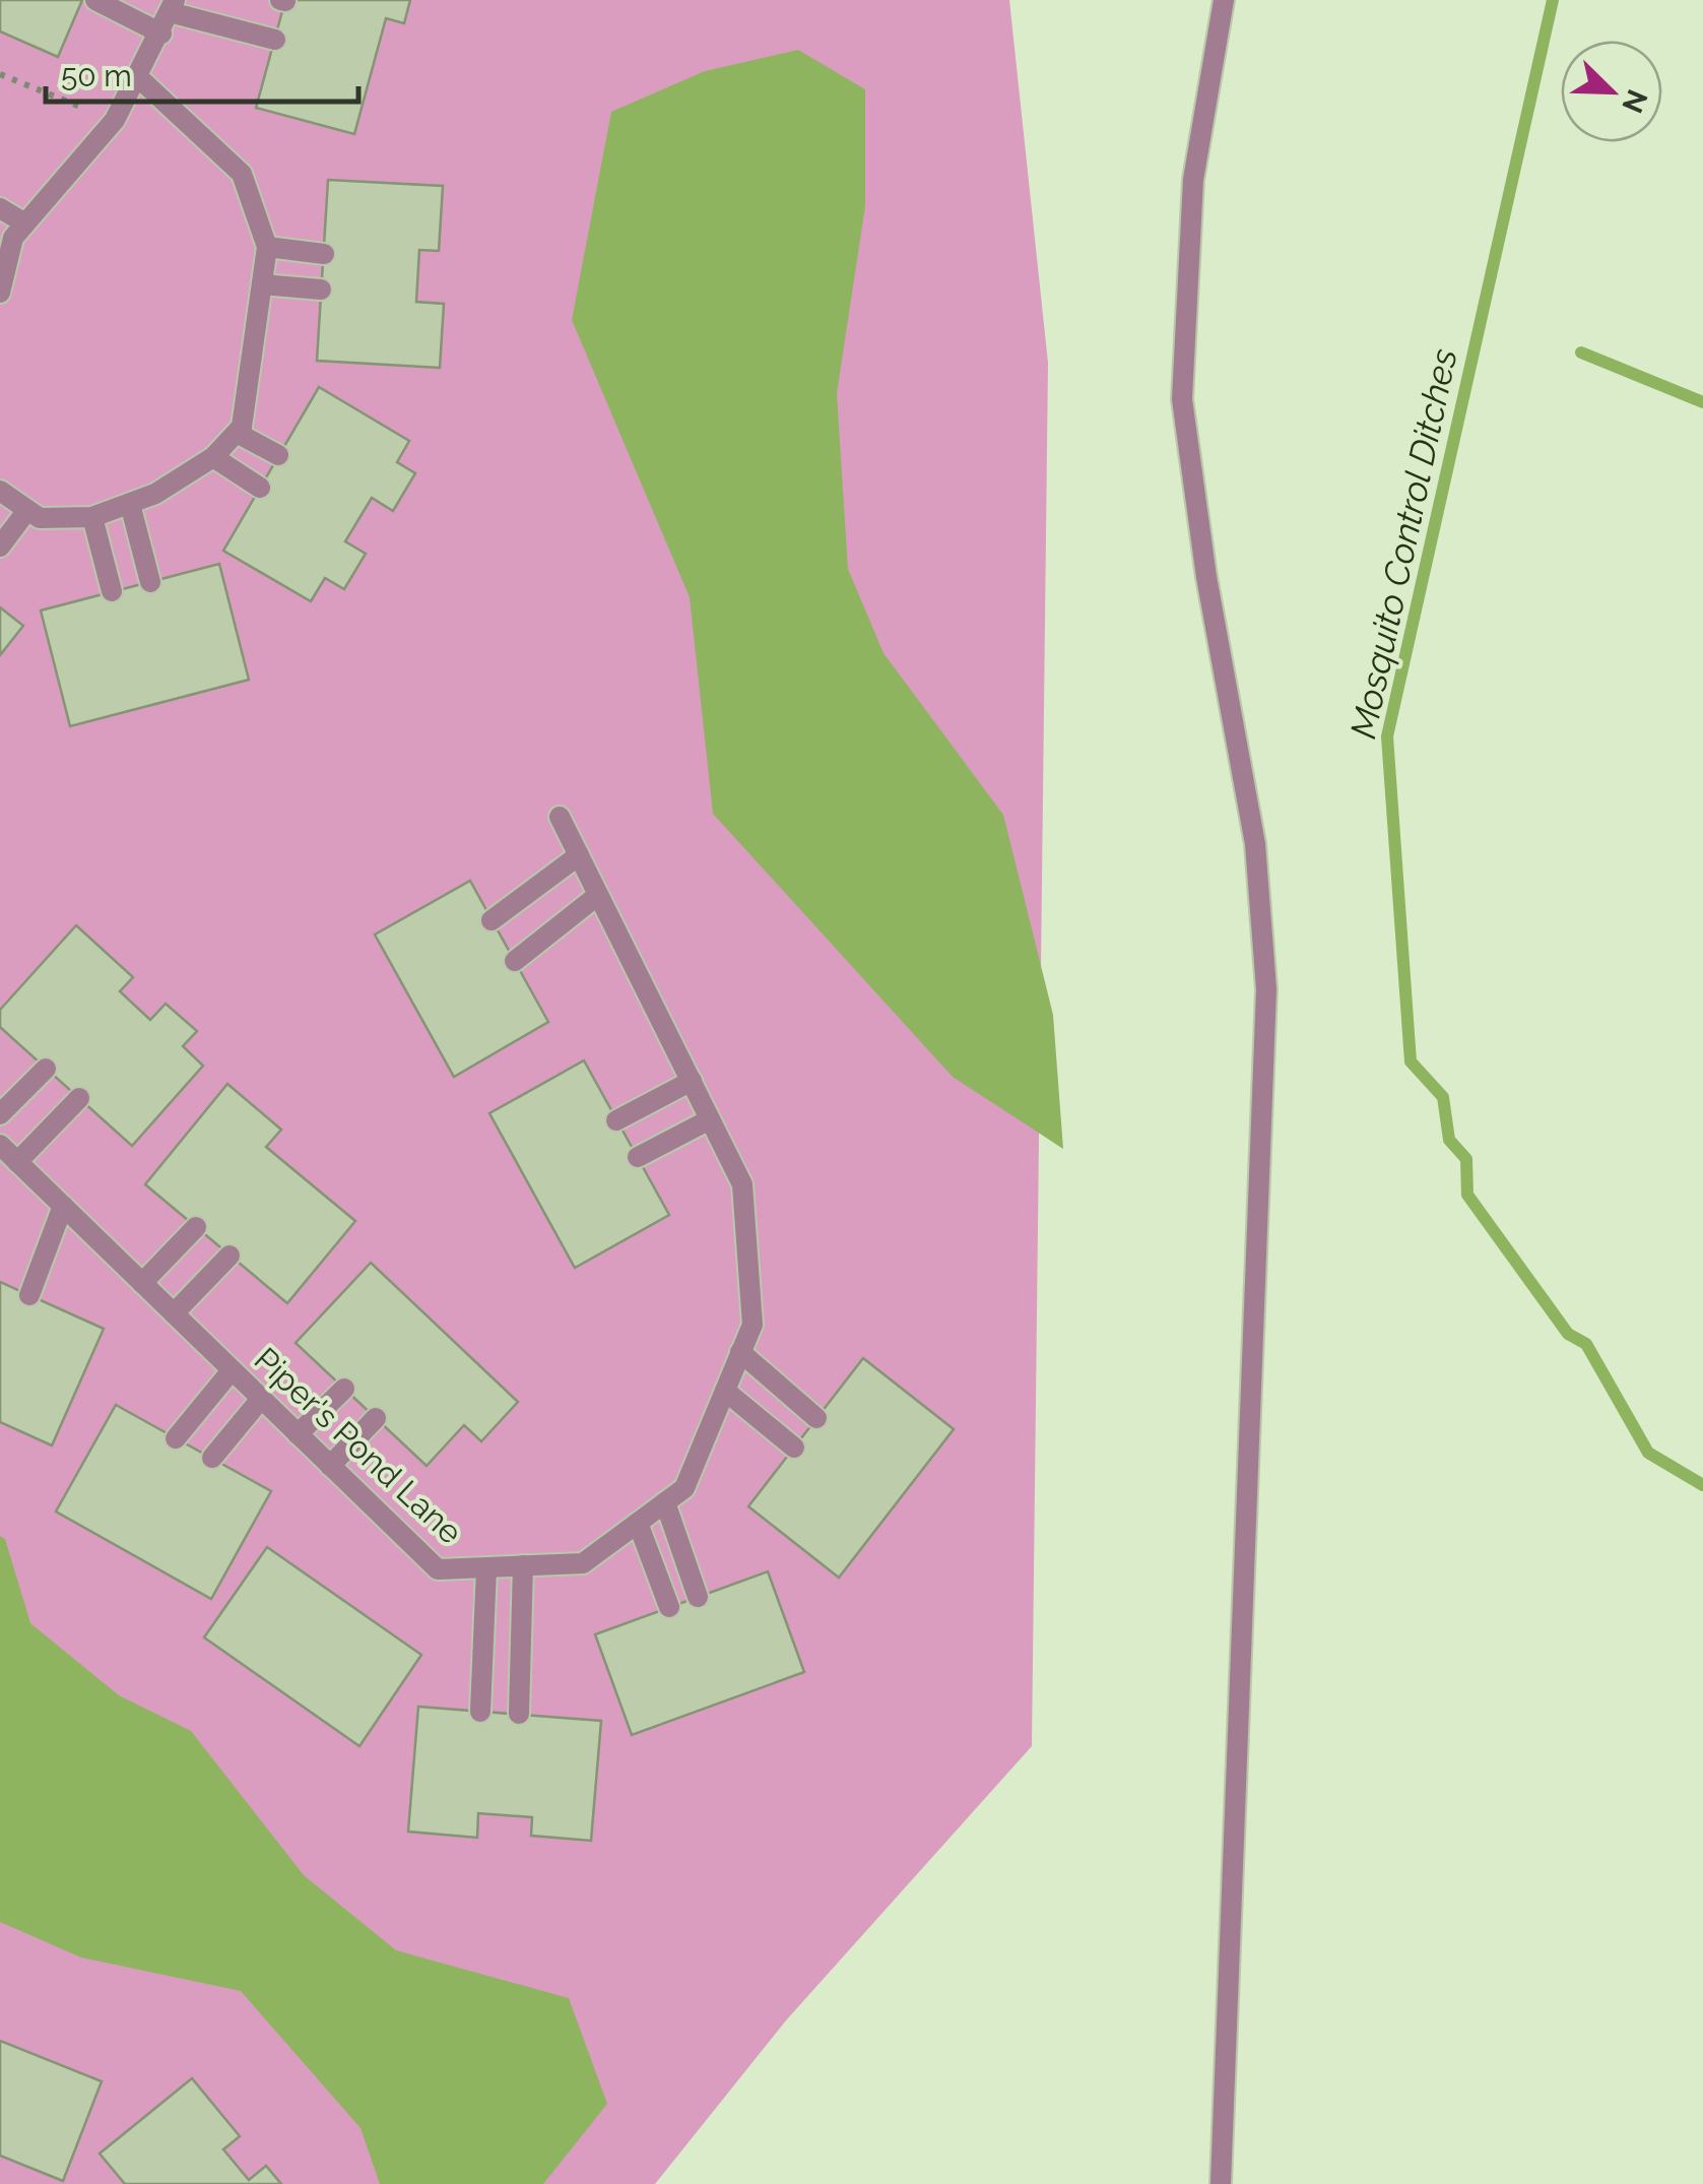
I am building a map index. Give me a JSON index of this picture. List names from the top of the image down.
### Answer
{
  "streets": {
    "street": ["Piper's Pond Lane"]
  },
  "water": ["Mosquito Control Ditches"],
  "scale_bar": "50 m",
  "north": "bottom right"
}
